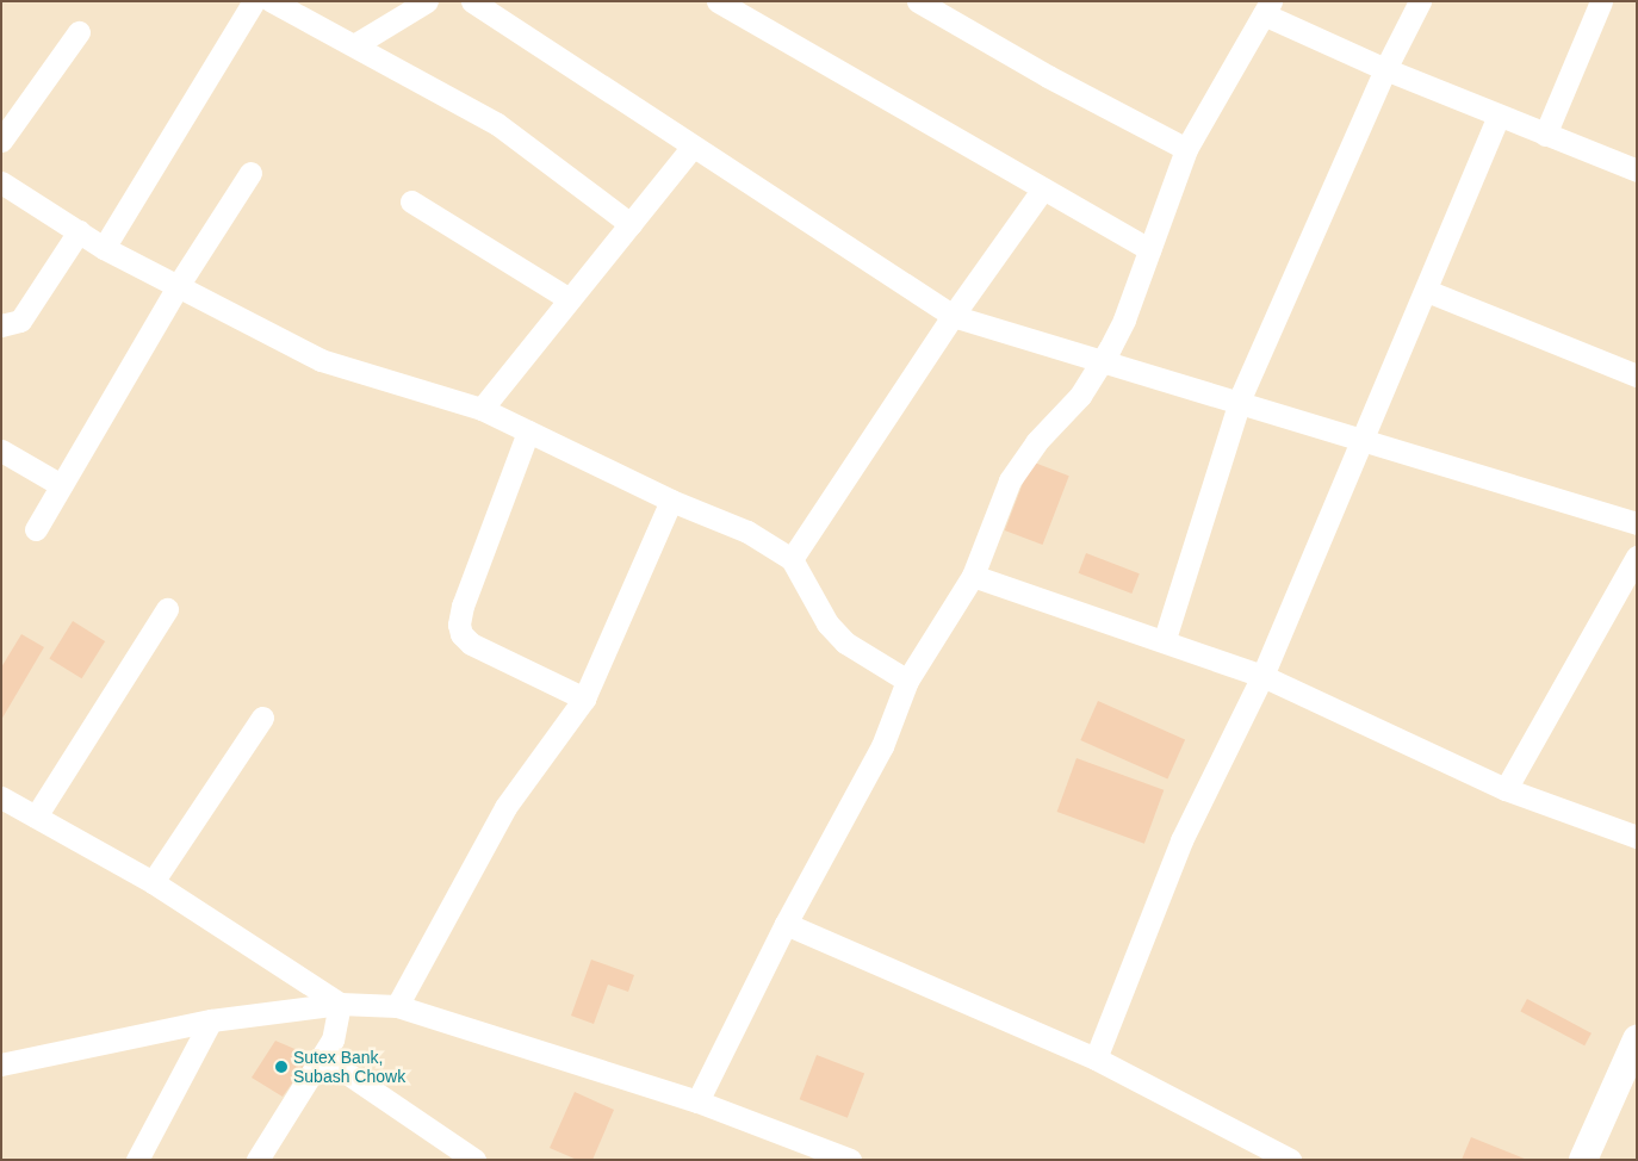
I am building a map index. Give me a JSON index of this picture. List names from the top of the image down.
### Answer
{
  "places": ["Sutex Bank, Subash Chowk"]
}
